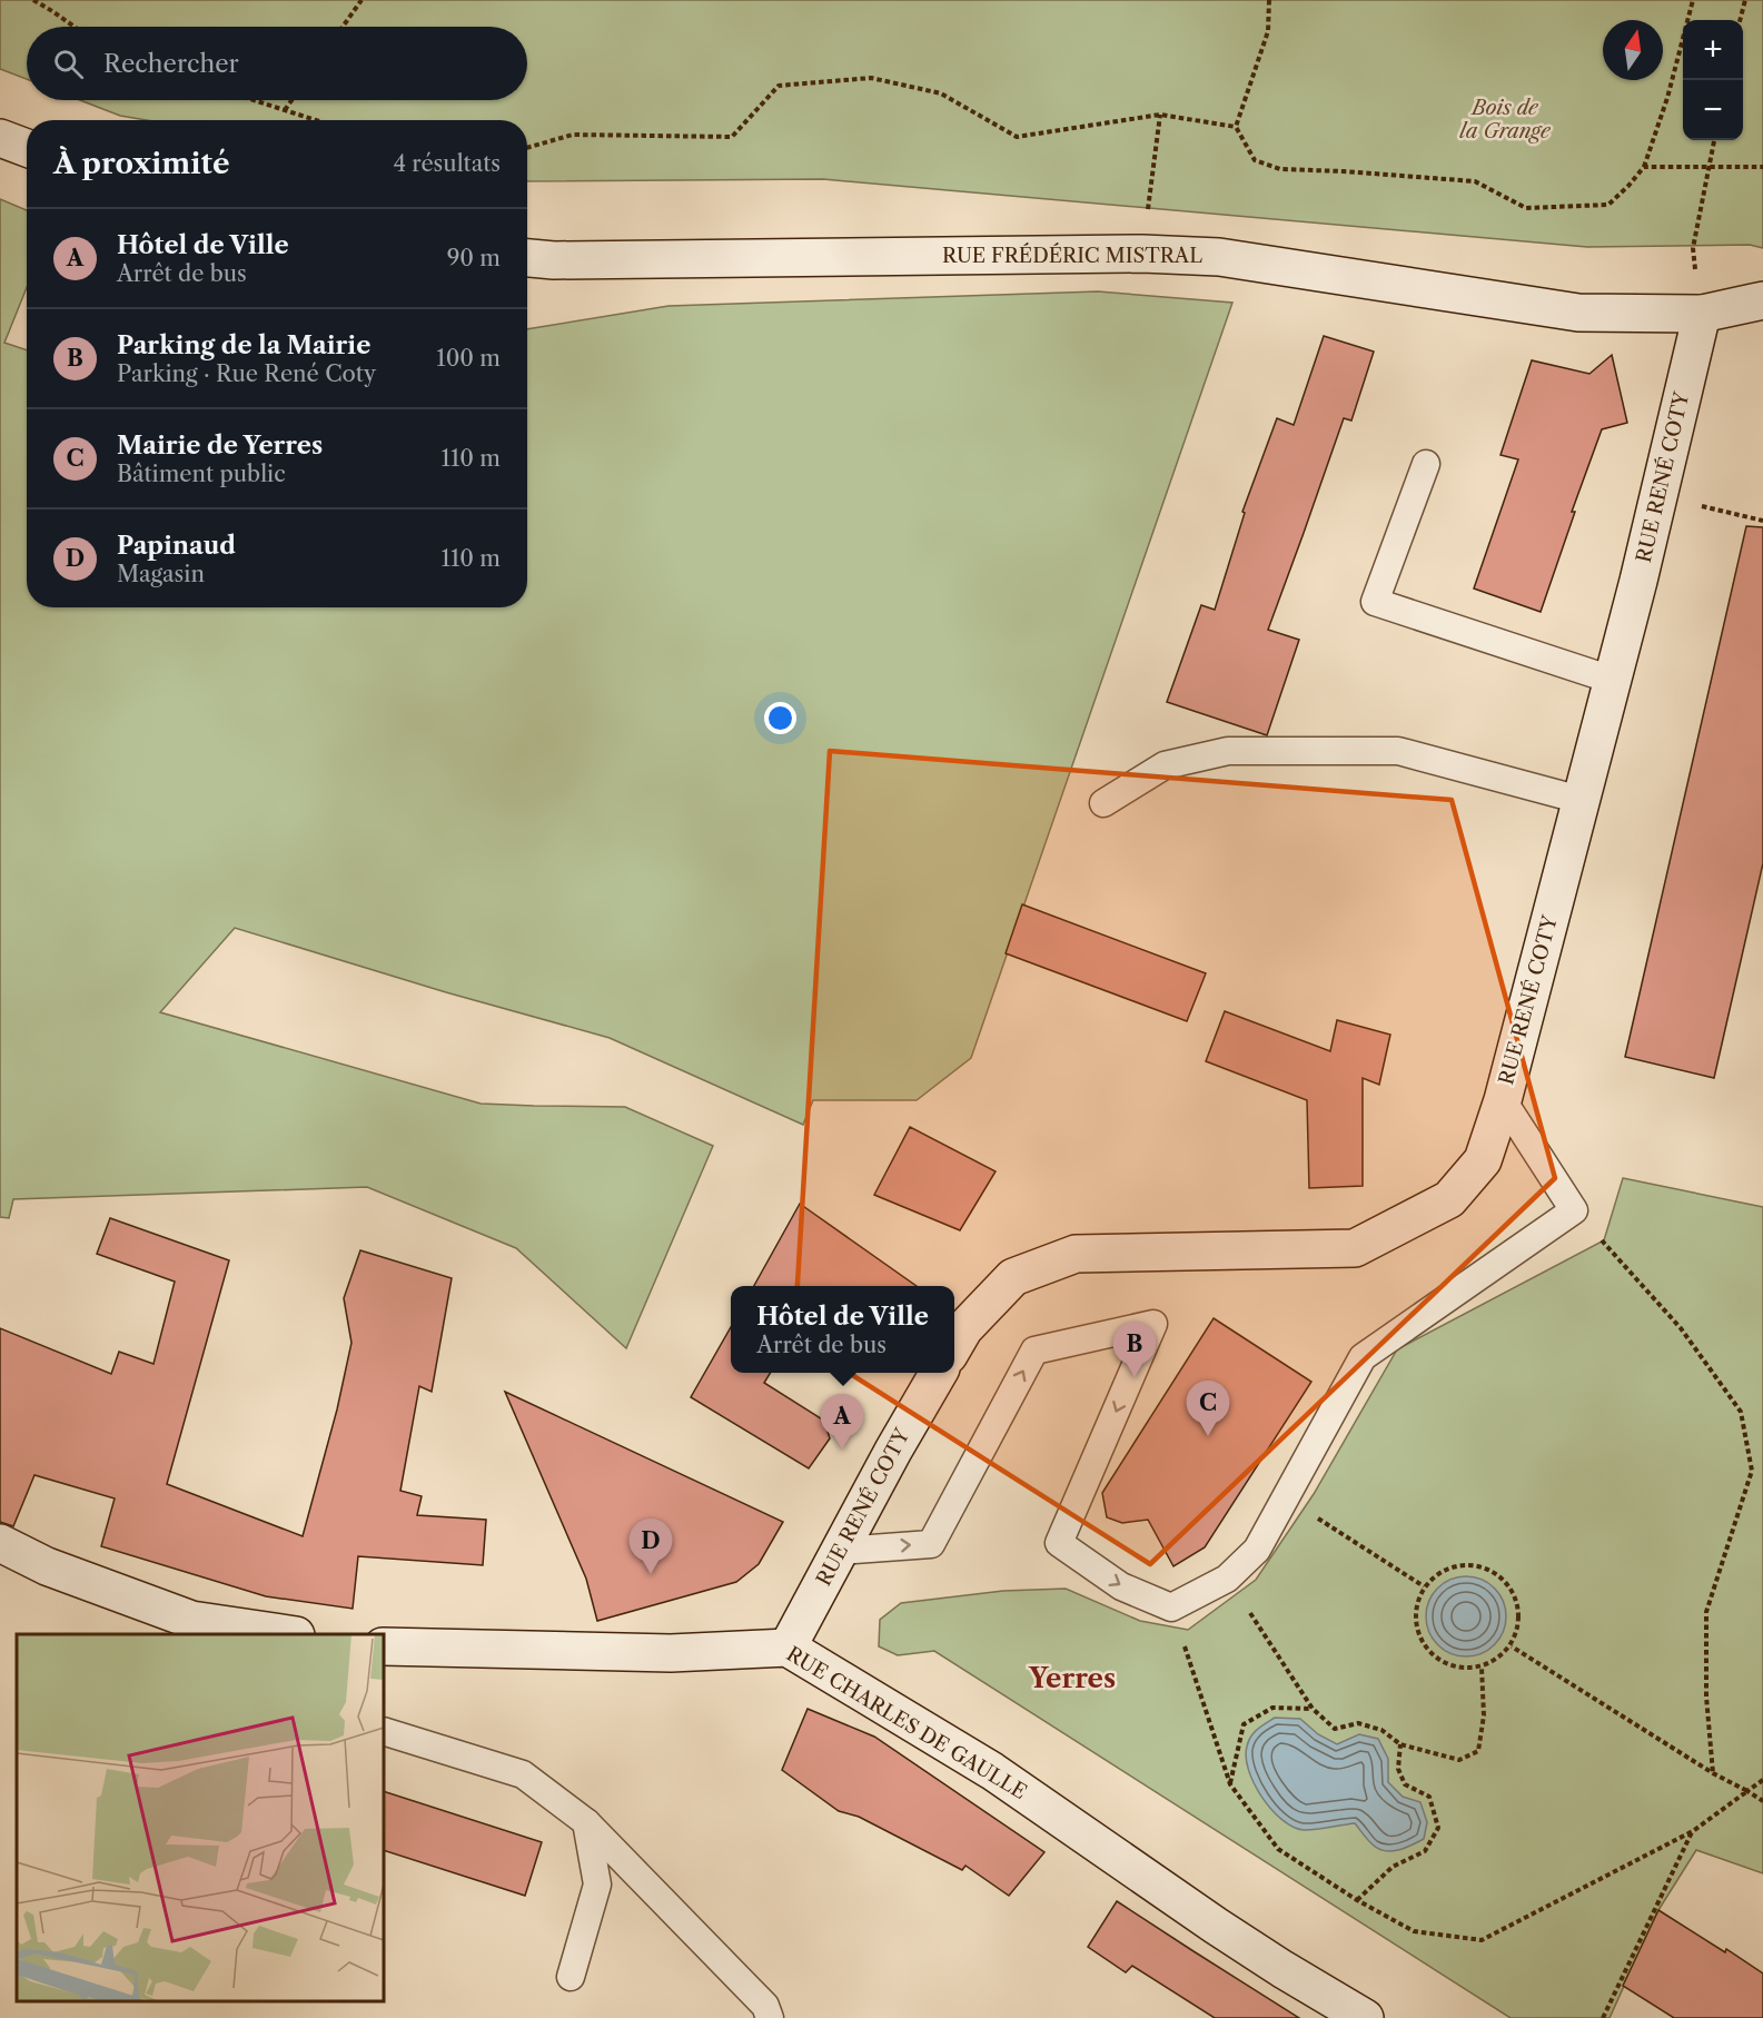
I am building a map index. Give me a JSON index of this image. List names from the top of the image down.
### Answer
{
  "streets": {
    "street": ["RUE FRÉDÉRIC MISTRAL", "RUE RENÉ COTY", "RUE CHARLES DE GAULLE"]
  },
  "crossings": [
    ["RUE FRÉDÉRIC MISTRAL", "RUE RENÉ COTY"],
    ["RUE RENÉ COTY", "RUE CHARLES DE GAULLE"]
  ],
  "districts": ["Yerres"],
  "parks": ["Bois de la Grange"],
  "north": "top",
  "page": {
    "map_buttons": ["+", "−"],
    "search": "Rechercher",
    "heading": ["À proximité", "4 résultats"],
    "list": [
      {
        "mark": "A",
        "name": "Hôtel de Ville",
        "note": "Arrêt de bus",
        "value": "90 m"
      },
      {
        "mark": "B",
        "name": "Parking de la Mairie",
        "note": "Parking · Rue René Coty",
        "value": "100 m"
      },
      {
        "mark": "C",
        "name": "Mairie de Yerres",
        "note": "Bâtiment public",
        "value": "110 m"
      },
      {
        "mark": "D",
        "name": "Papinaud",
        "note": "Magasin",
        "value": "110 m"
      }
    ],
    "popup": ["Hôtel de Ville", "Arrêt de bus"],
    "pins": [
      "B",
      "C",
      "A",
      "D"
    ]
  }
}
